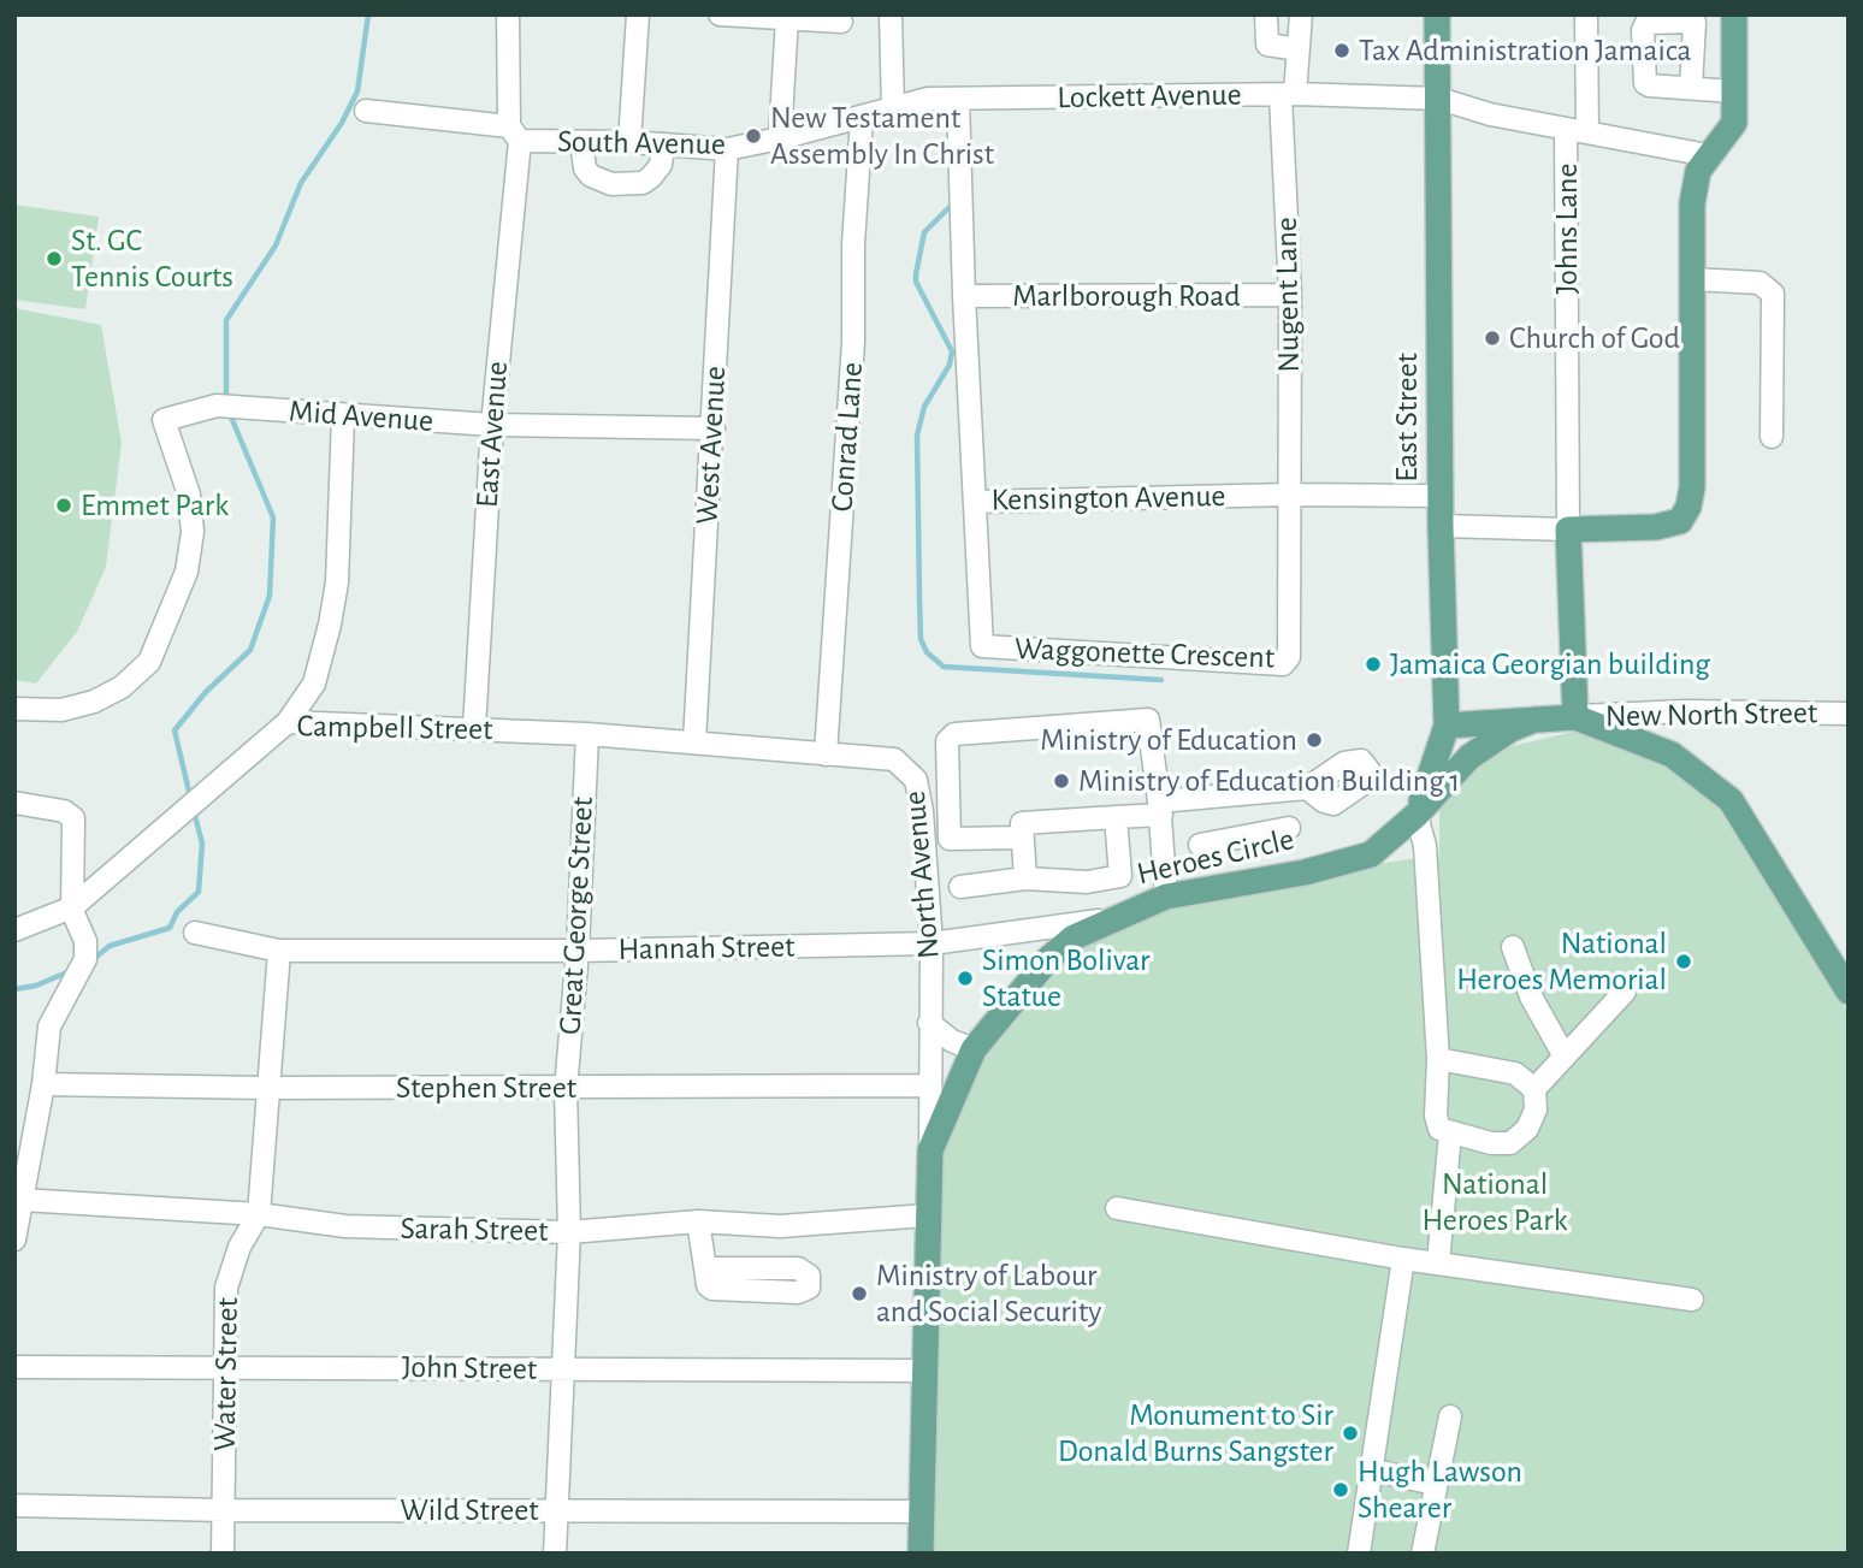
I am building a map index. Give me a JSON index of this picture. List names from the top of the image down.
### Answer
{
  "streets": {
    "main road": ["East Street", "Heroes Circle"],
    "street": [
      "Lockett Avenue",
      "South Avenue",
      "Johns Lane",
      "Nugent Lane",
      "Marlborough Road",
      "Mid Avenue",
      "East Avenue",
      "Conrad Lane",
      "West Avenue",
      "Kensington Avenue",
      "Waggonette Crescent",
      "New North Street",
      "Campbell Street",
      "North Avenue",
      "Great George Street",
      "Hannah Street",
      "Stephen Street",
      "Sarah Street",
      "John Street",
      "Water Street",
      "Wild Street"
    ]
  },
  "crossings": [
    ["Lockett Avenue", "South Avenue"],
    ["Lockett Avenue", "Johns Lane"],
    ["Lockett Avenue", "Nugent Lane"],
    ["Lockett Avenue", "East Street"],
    ["Lockett Avenue", "Conrad Lane"],
    ["Lockett Avenue", "Kensington Avenue"],
    ["South Avenue", "East Avenue"],
    ["South Avenue", "Conrad Lane"],
    ["South Avenue", "West Avenue"],
    ["Nugent Lane", "Marlborough Road"],
    ["Nugent Lane", "Kensington Avenue"],
    ["Nugent Lane", "Waggonette Crescent"],
    ["Marlborough Road", "Kensington Avenue"],
    ["Mid Avenue", "East Avenue"],
    ["Mid Avenue", "West Avenue"],
    ["East Street", "Kensington Avenue"],
    ["East Street", "Heroes Circle"],
    ["East Avenue", "Campbell Street"],
    ["Conrad Lane", "North Avenue"],
    ["West Avenue", "Campbell Street"],
    ["West Avenue", "North Avenue"],
    ["Kensington Avenue", "Waggonette Crescent"],
    ["New North Street", "Heroes Circle"],
    ["Campbell Street", "North Avenue"],
    ["Campbell Street", "Great George Street"],
    ["Heroes Circle", "North Avenue"],
    ["Heroes Circle", "Hannah Street"],
    ["Heroes Circle", "Sarah Street"],
    ["Heroes Circle", "John Street"],
    ["Heroes Circle", "Wild Street"],
    ["North Avenue", "Hannah Street"],
    ["North Avenue", "Stephen Street"],
    ["Great George Street", "Hannah Street"],
    ["Great George Street", "Stephen Street"],
    ["Great George Street", "Sarah Street"],
    ["Great George Street", "John Street"],
    ["Great George Street", "Wild Street"],
    ["Hannah Street", "Water Street"],
    ["Stephen Street", "Water Street"],
    ["Sarah Street", "Water Street"],
    ["John Street", "Water Street"],
    ["Water Street", "Wild Street"]
  ],
  "parks": ["National Heroes Park"],
  "places": [
    "Tax Administration Jamaica",
    "New Testament Assembly In Christ",
    "St. GC Tennis Courts",
    "Church of God",
    "Emmet Park",
    "Jamaica Georgian building",
    "Ministry of Education",
    "Ministry of Education Building 1",
    "National Heroes Memorial",
    "Simon Bolivar Statue",
    "Ministry of Labour and Social Security",
    "Monument to Sir Donald Burns Sangster",
    "Hugh Lawson Shearer"
  ]
}
